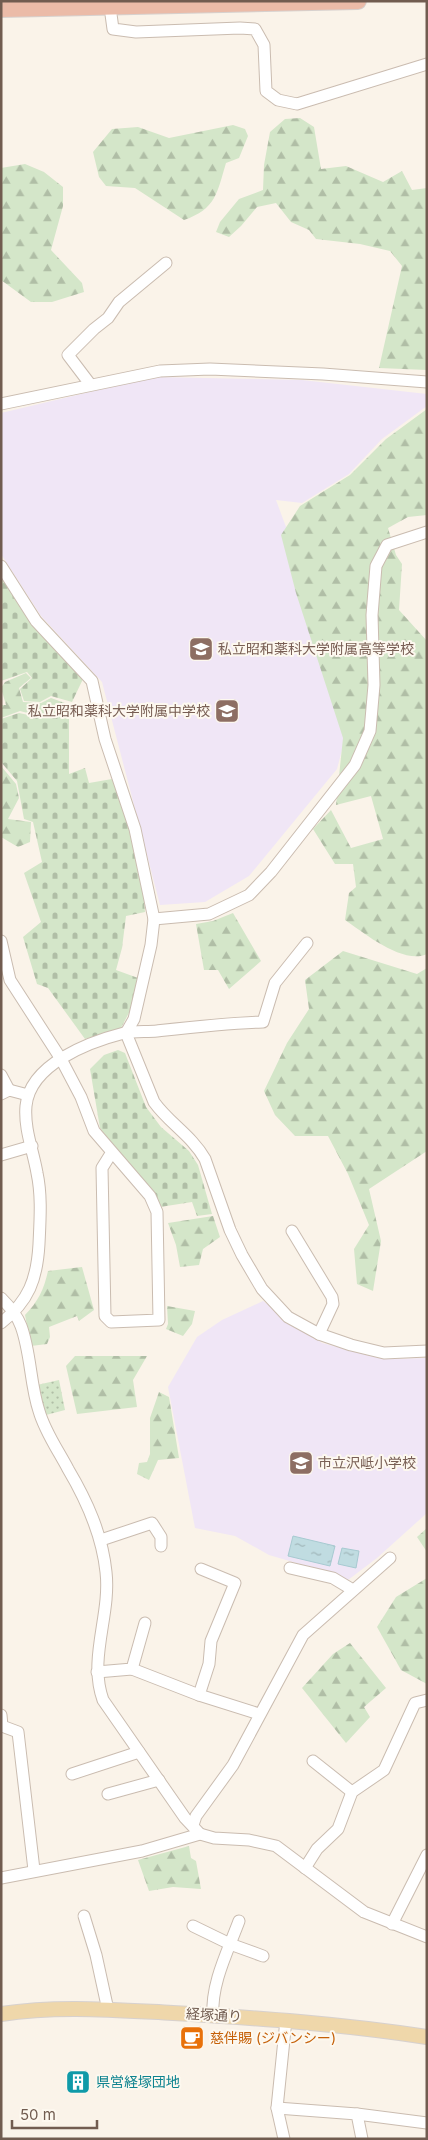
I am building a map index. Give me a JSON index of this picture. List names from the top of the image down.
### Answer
{
  "streets": {
    "main road": ["経塚通り"]
  },
  "places": {
    "school or university": ["私立昭和薬科大学附属高等学校", "私立昭和薬科大学附属中学校", "市立沢岻小学校"],
    "cafe": ["慈伴賜 (ジバンシー)"],
    "building": ["県営経塚団地"]
  },
  "scale_bar": "50 m"
}
